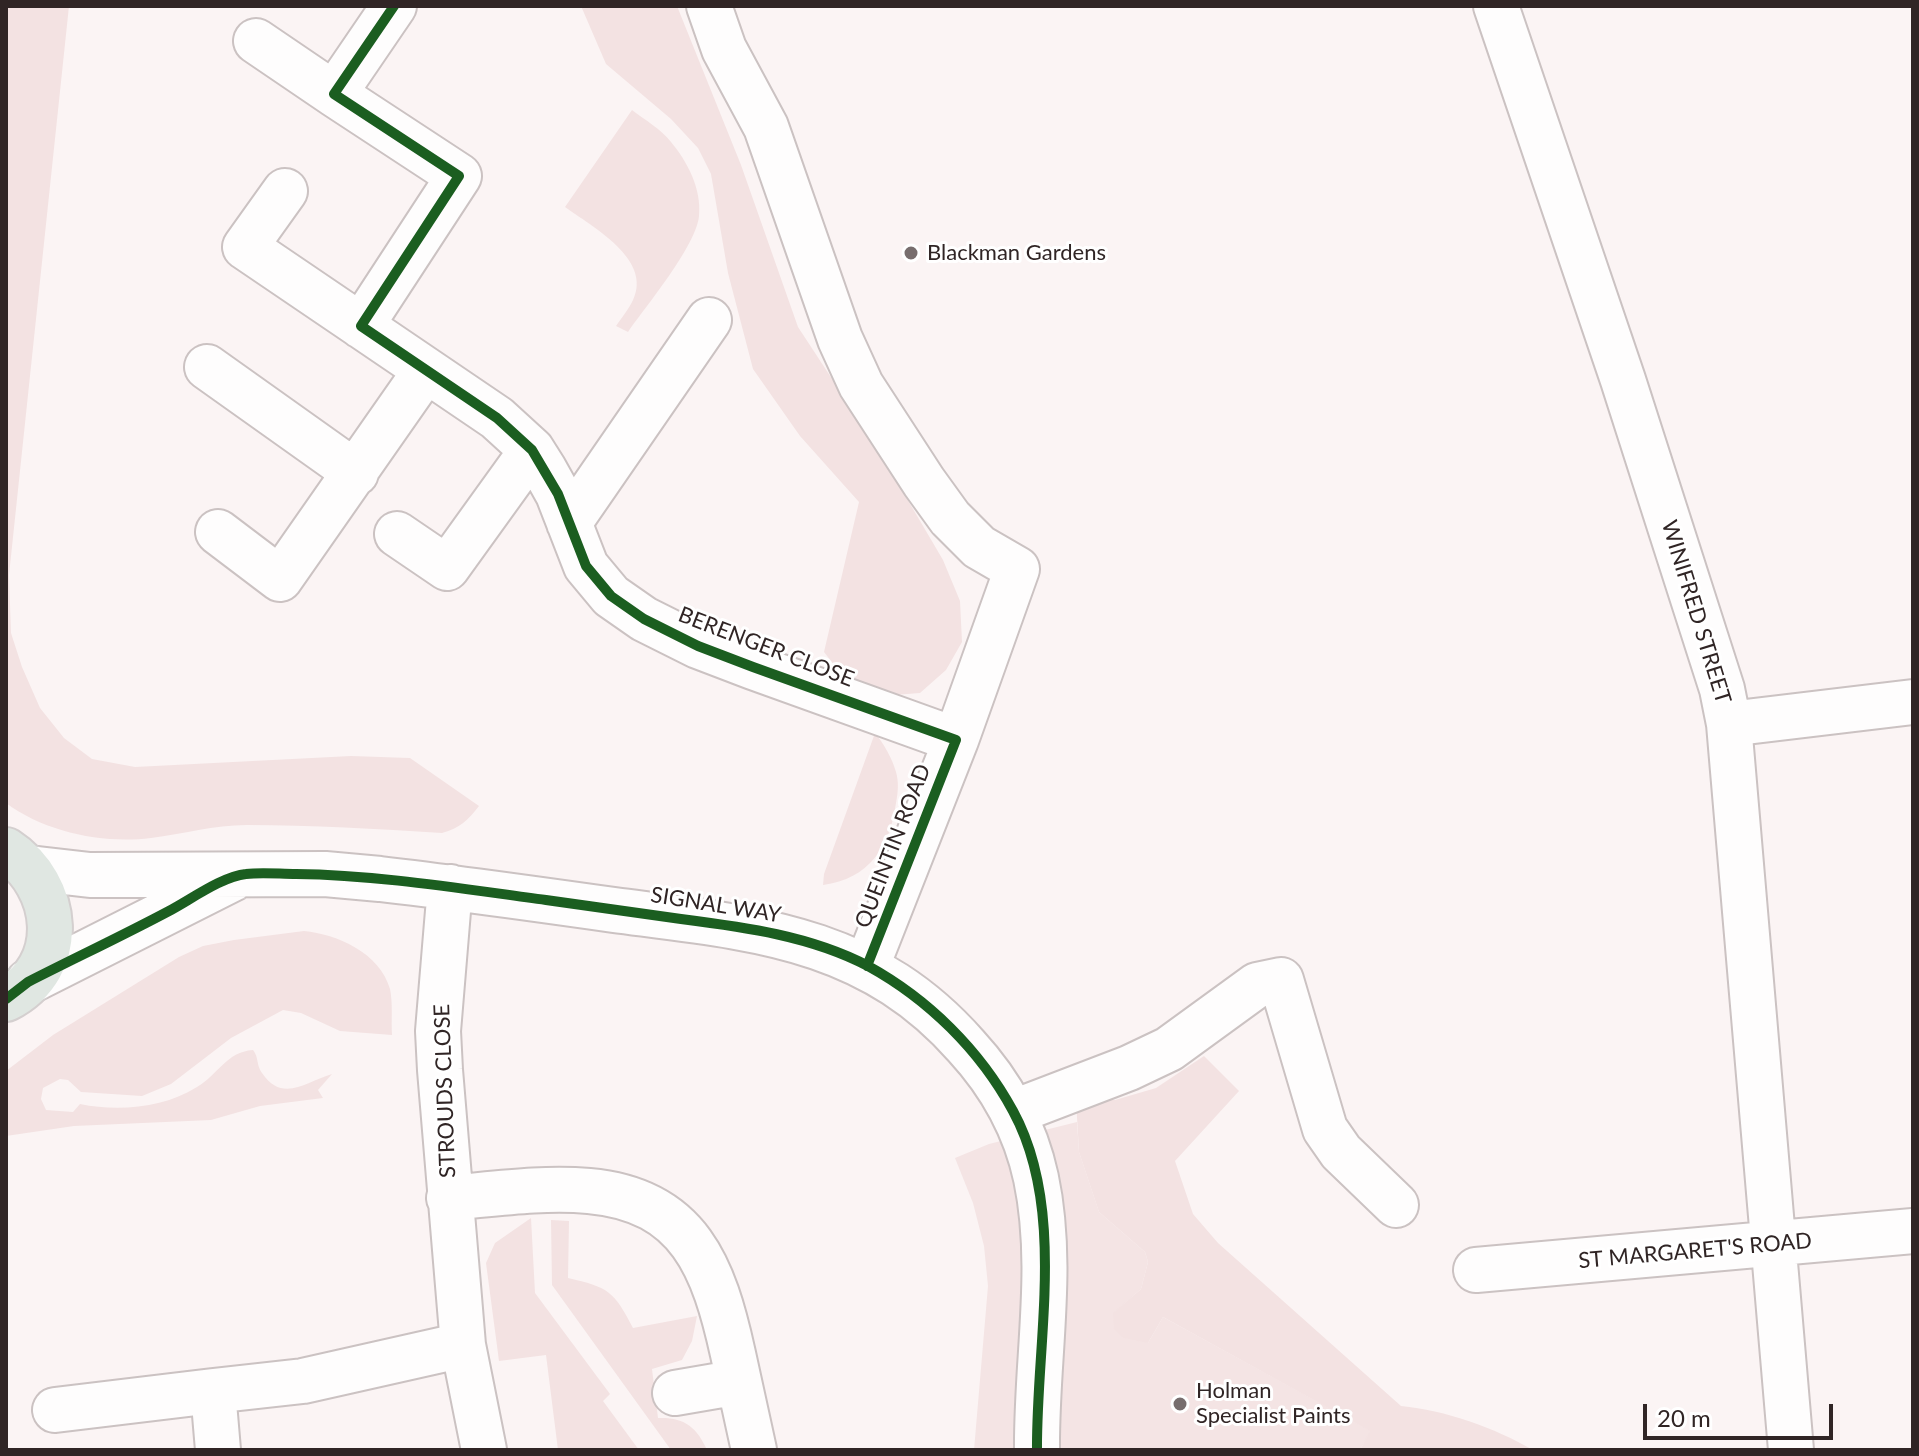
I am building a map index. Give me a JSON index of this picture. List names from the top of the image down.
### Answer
{
  "streets": {
    "street": [
      "WINIFRED STREET",
      "BERENGER CLOSE",
      "QUEINTIN ROAD",
      "SIGNAL WAY",
      "STROUDS CLOSE",
      "ST MARGARET'S ROAD"
    ]
  },
  "crossings": [
    ["WINIFRED STREET", "ST MARGARET'S ROAD"],
    ["BERENGER CLOSE", "QUEINTIN ROAD"],
    ["QUEINTIN ROAD", "SIGNAL WAY"],
    ["SIGNAL WAY", "STROUDS CLOSE"]
  ],
  "places": ["Blackman Gardens", "Holman Specialist Paints"],
  "scale_bar": "20 m"
}
